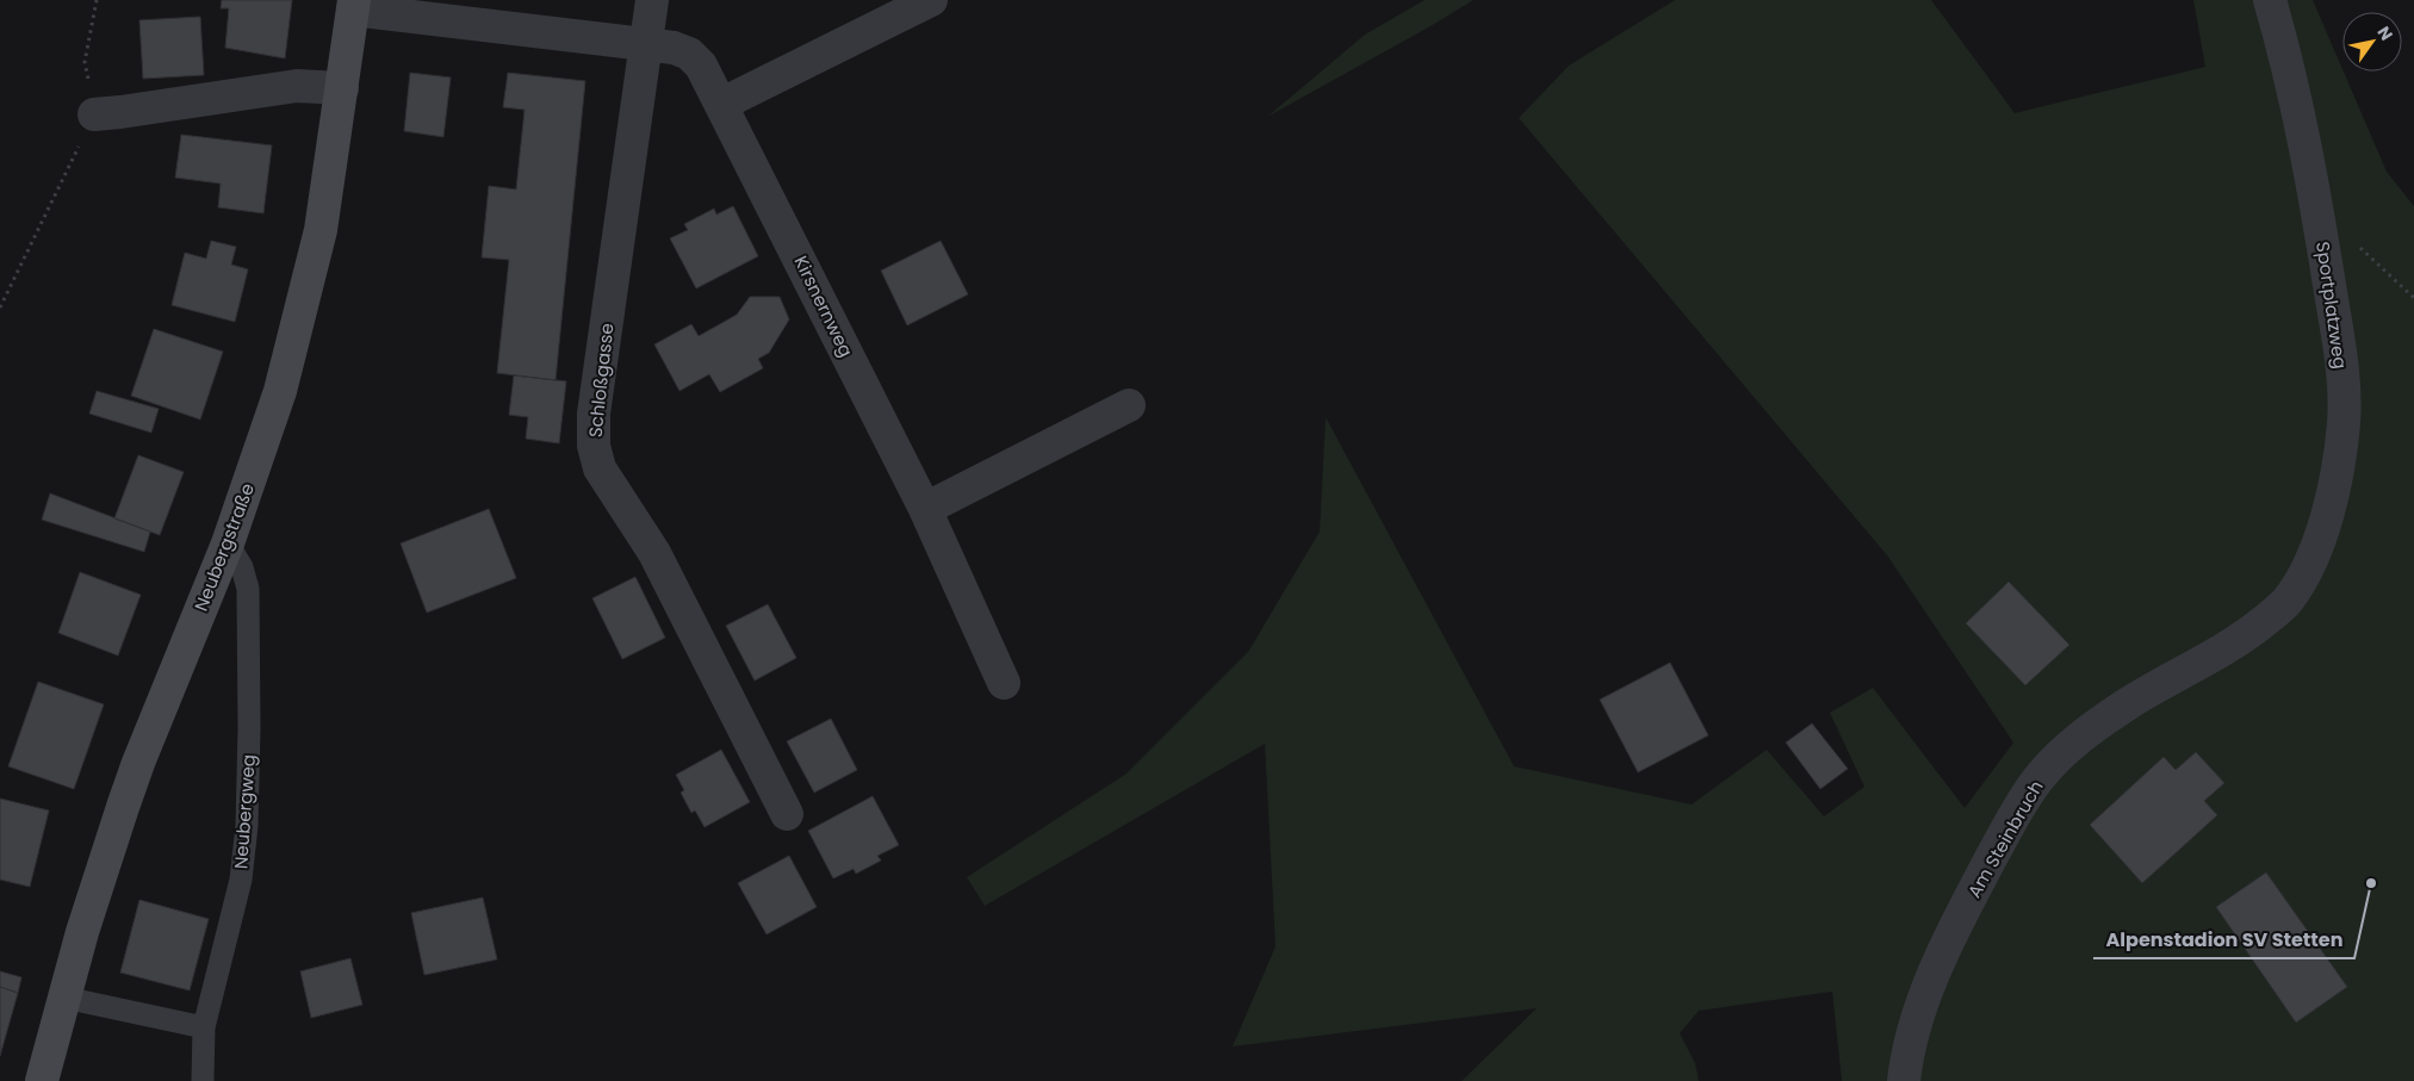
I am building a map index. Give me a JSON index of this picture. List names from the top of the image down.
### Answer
{
  "streets": {
    "street": [
      "Sportplatzweg",
      "Kirsnernweg",
      "Schloßgasse",
      "Neubergstraße",
      "Am Steinbruch"
    ],
    "lane": ["Neubergweg"]
  },
  "crossings": [
    ["Sportplatzweg", "Am Steinbruch"],
    ["Kirsnernweg", "Schloßgasse"],
    ["Neubergstraße", "Neubergweg"]
  ],
  "places": ["Alpenstadion SV Stetten"],
  "north": "top right"
}
